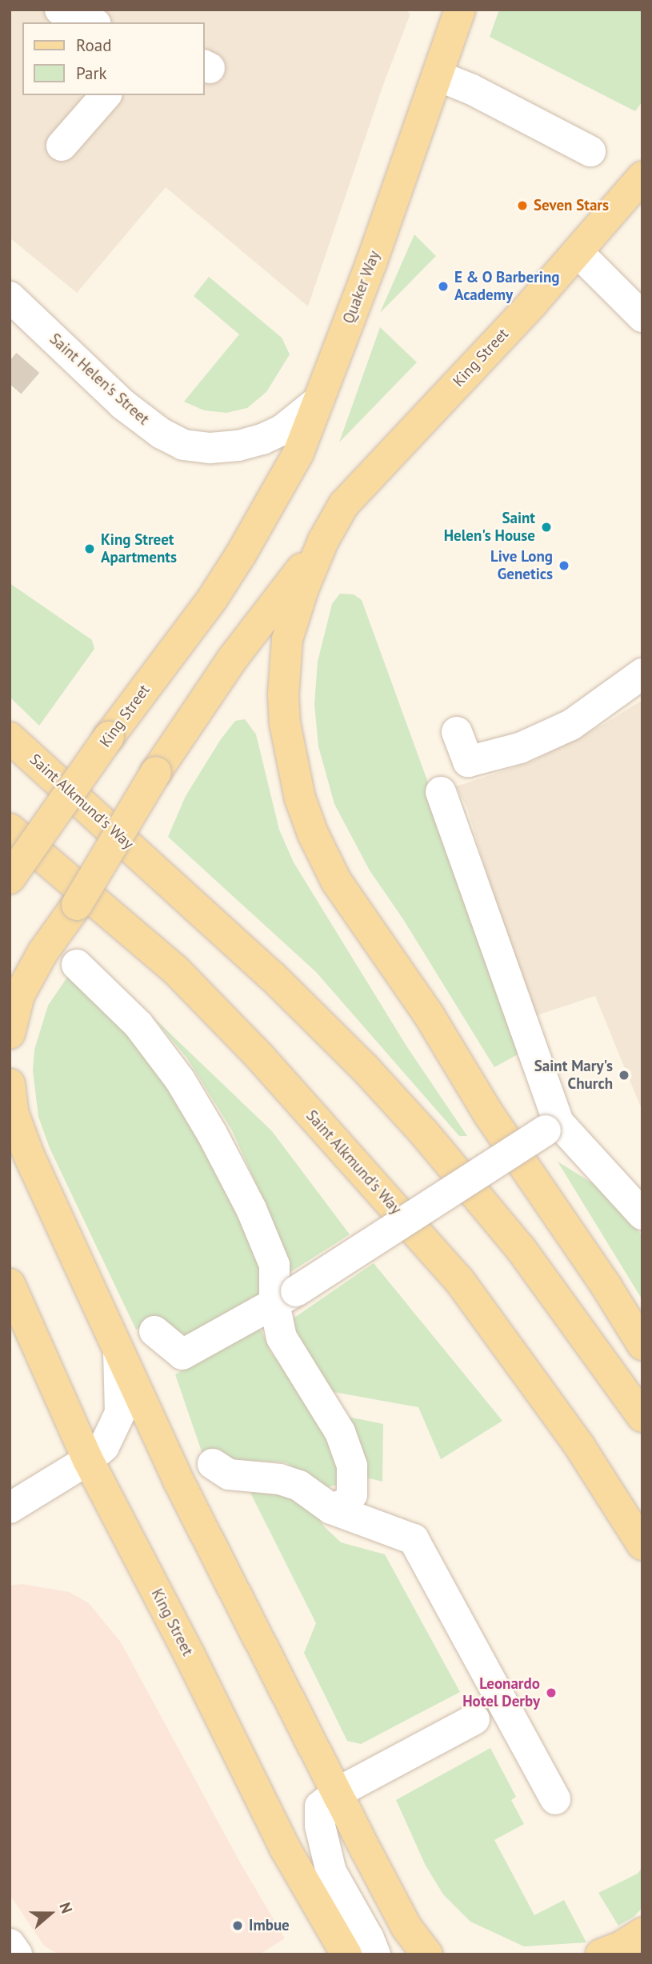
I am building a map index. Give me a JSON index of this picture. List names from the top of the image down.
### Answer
{
  "streets": {
    "main road": ["Quaker Way", "King Street", "Saint Alkmund's Way"],
    "street": ["Saint Helen's Street"]
  },
  "crossings": [
    ["Quaker Way", "King Street"],
    ["Quaker Way", "Saint Helen's Street"]
  ],
  "places": [
    "Seven Stars",
    "E & O Barbering Academy",
    "Saint Helen's House",
    "King Street Apartments",
    "Live Long Genetics",
    "Saint Mary's Church",
    "Leonardo Hotel Derby",
    "Imbue"
  ],
  "legend": ["Road", "Park"],
  "north": "right"
}
